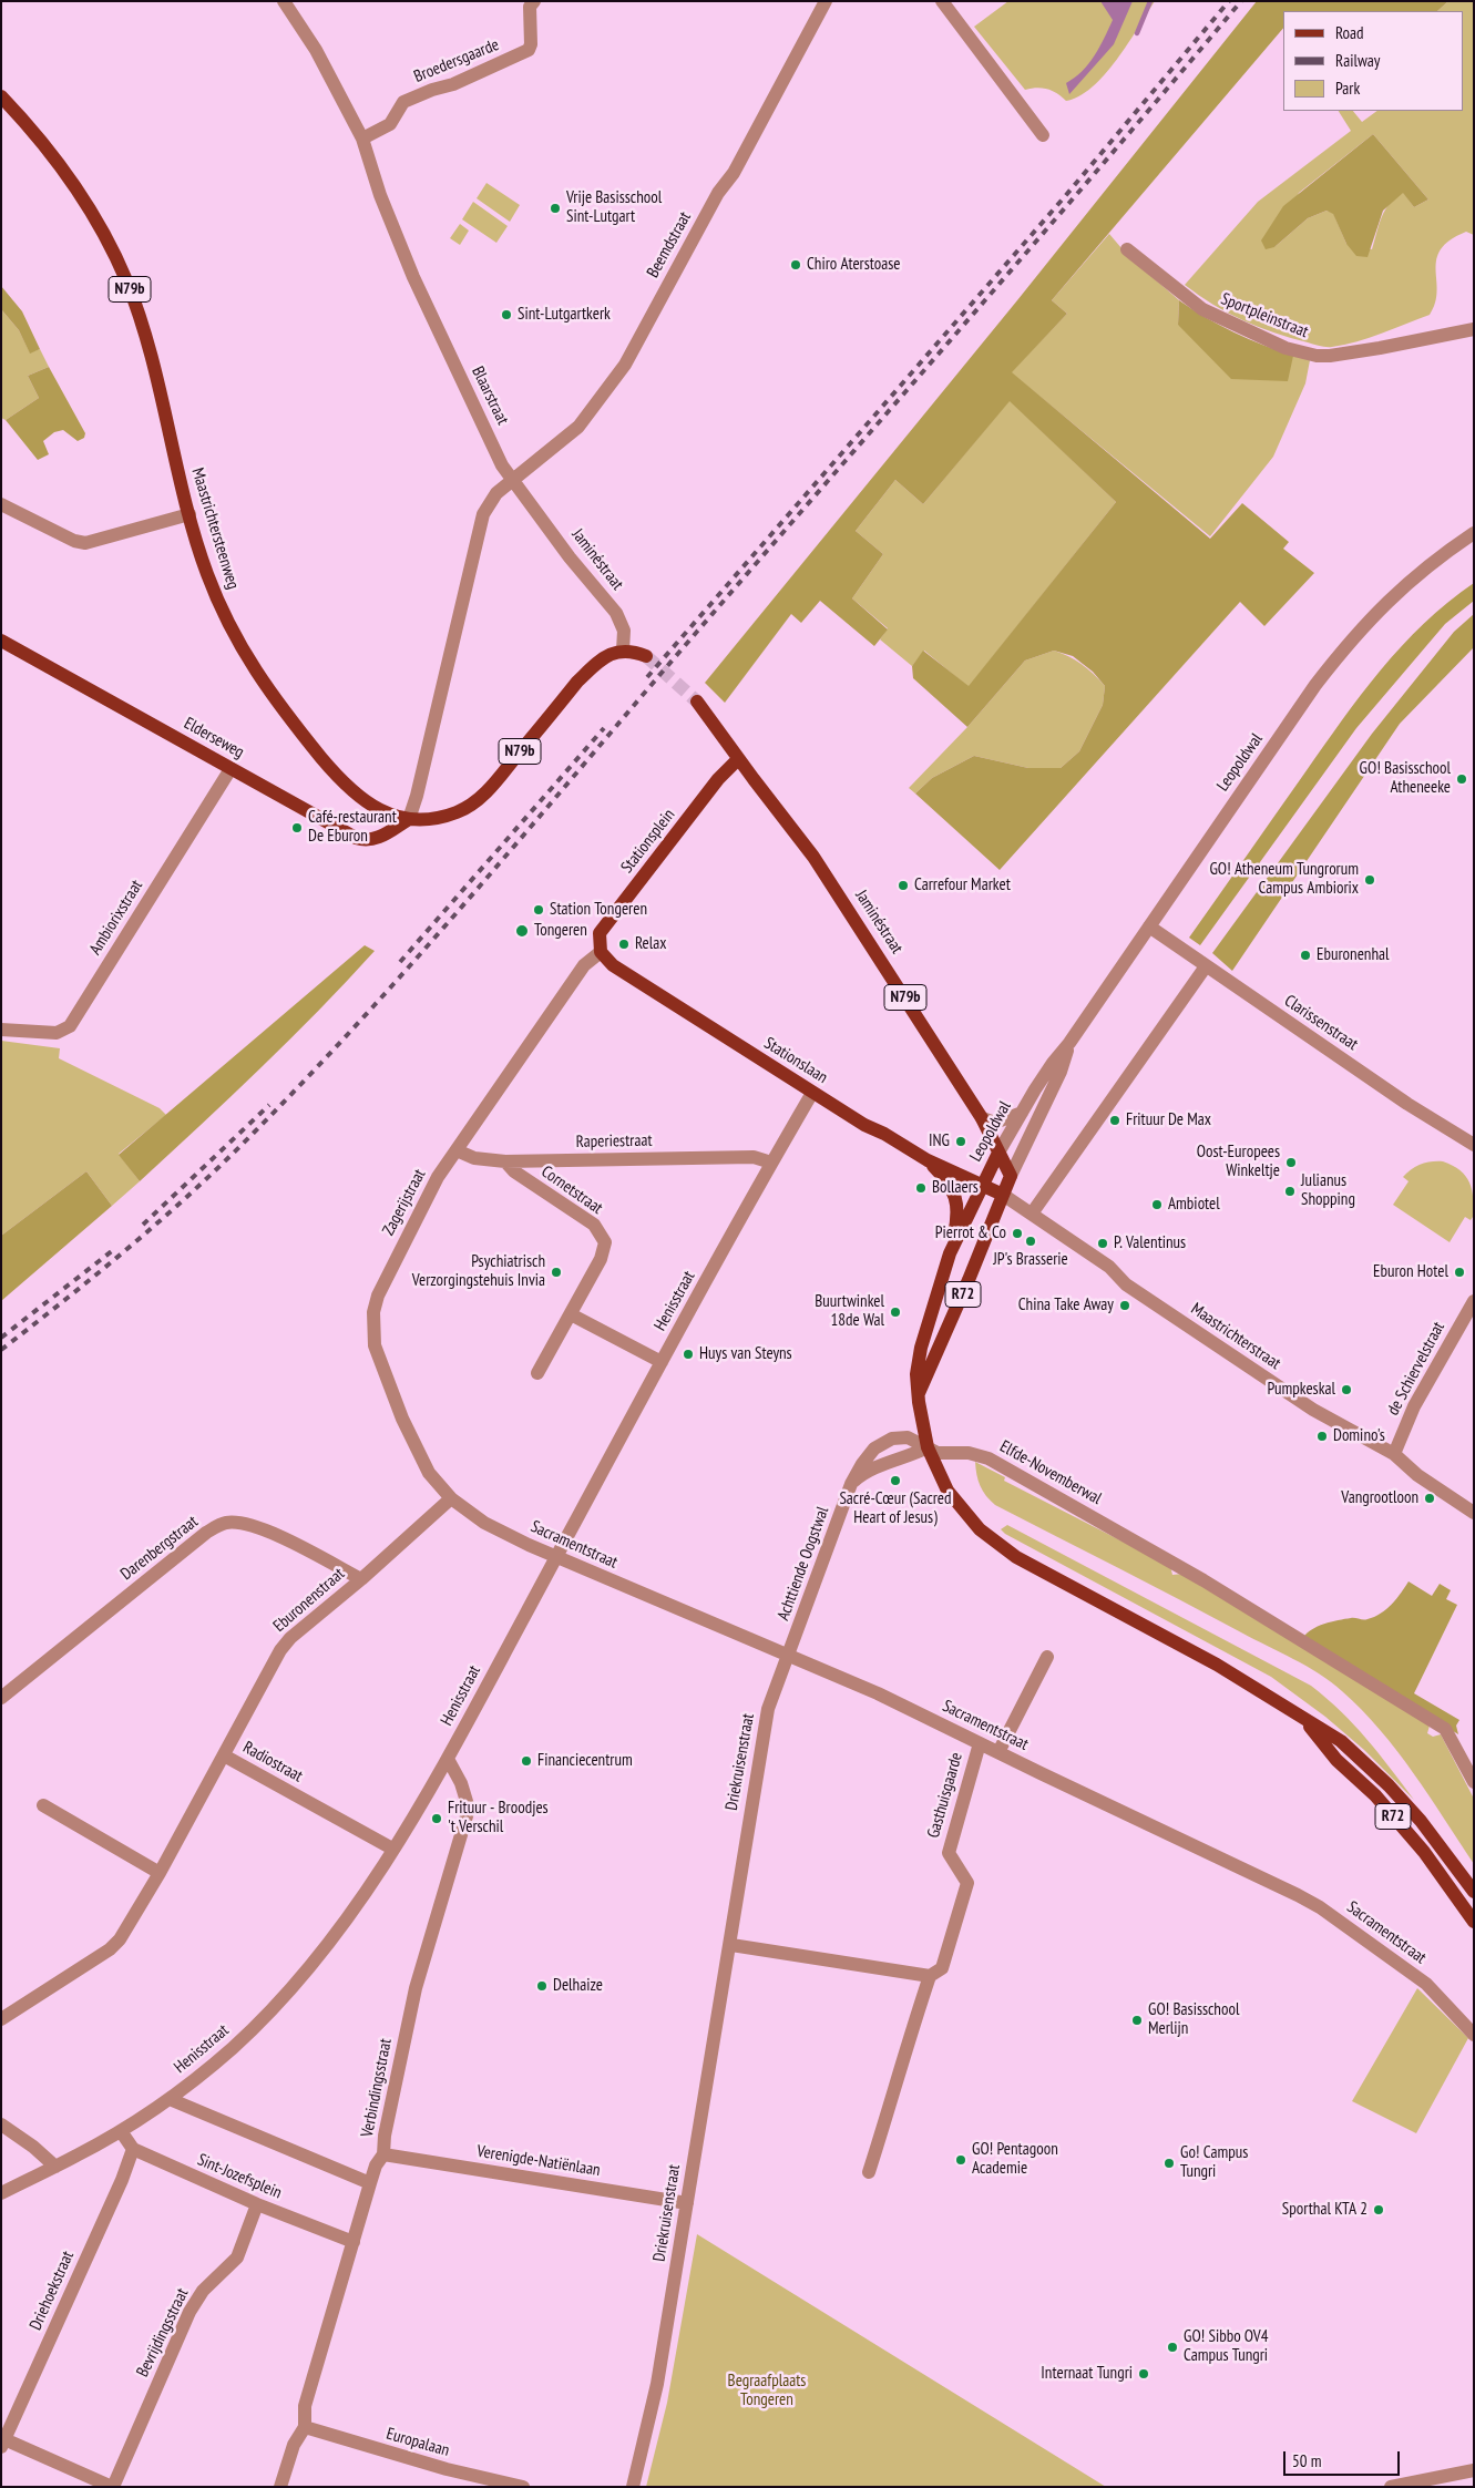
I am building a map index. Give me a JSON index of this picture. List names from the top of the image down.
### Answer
{
  "streets": {
    "main road": [
      "N79b",
      "Maastrichtersteenweg",
      "Jaminéstraat",
      "Elderseweg",
      "Leopoldwal",
      "Stationsplein",
      "Stationslaan",
      "R72",
      "Maastrichterstraat"
    ],
    "street": [
      "Broedersgaarde",
      "Beemdstraat",
      "Sportpleinstraat",
      "Blaarstraat",
      "Ambiorixstraat",
      "Clarissenstraat",
      "Raperiestraat",
      "Cornetstraat",
      "Zagerijstraat",
      "Henisstraat",
      "de Schiervelstraat",
      "Elfde-Novemberwal",
      "Sacramentstraat",
      "Darenbergstraat",
      "Achttiende Oogstwal",
      "Eburonenstraat",
      "Radiostraat",
      "Driekruisenstraat",
      "Gasthuisgaarde",
      "Verbindingsstraat",
      "Verenigde-Natiënlaan",
      "Sint-Jozefsplein",
      "Driehoekstraat",
      "Bevrijdingsstraat",
      "Europalaan"
    ]
  },
  "crossings": [
    ["Broedersgaarde", "Blaarstraat"],
    ["Beemdstraat", "Blaarstraat"],
    ["Beemdstraat", "Jaminéstraat"],
    ["Blaarstraat", "Jaminéstraat"],
    ["Maastrichtersteenweg", "Jaminéstraat"],
    ["Maastrichtersteenweg", "Elderseweg"],
    ["Jaminéstraat", "Leopoldwal"],
    ["Jaminéstraat", "Stationsplein"],
    ["Elderseweg", "Ambiorixstraat"],
    ["Leopoldwal", "Clarissenstraat"],
    ["Leopoldwal", "Stationslaan"],
    ["Leopoldwal", "R72"],
    ["Leopoldwal", "Maastrichterstraat"],
    ["Stationsplein", "Stationslaan"],
    ["Stationsplein", "Zagerijstraat"],
    ["Stationslaan", "Zagerijstraat"],
    ["Stationslaan", "R72"],
    ["Stationslaan", "Henisstraat"],
    ["Stationslaan", "Maastrichterstraat"],
    ["Raperiestraat", "Cornetstraat"],
    ["Raperiestraat", "Zagerijstraat"],
    ["Raperiestraat", "Henisstraat"],
    ["Zagerijstraat", "Sacramentstraat"],
    ["Zagerijstraat", "Eburonenstraat"],
    ["R72", "Maastrichterstraat"],
    ["R72", "Elfde-Novemberwal"],
    ["R72", "Achttiende Oogstwal"],
    ["Henisstraat", "Sacramentstraat"],
    ["Henisstraat", "Radiostraat"],
    ["Henisstraat", "Verbindingsstraat"],
    ["Maastrichterstraat", "de Schiervelstraat"],
    ["Elfde-Novemberwal", "Achttiende Oogstwal"],
    ["Sacramentstraat", "Achttiende Oogstwal"],
    ["Sacramentstraat", "Eburonenstraat"],
    ["Sacramentstraat", "Driekruisenstraat"],
    ["Sacramentstraat", "Gasthuisgaarde"],
    ["Darenbergstraat", "Eburonenstraat"],
    ["Achttiende Oogstwal", "Driekruisenstraat"],
    ["Eburonenstraat", "Radiostraat"],
    ["Driekruisenstraat", "Verenigde-Natiënlaan"],
    ["Verbindingsstraat", "Verenigde-Natiënlaan"],
    ["Verbindingsstraat", "Sint-Jozefsplein"],
    ["Verbindingsstraat", "Europalaan"],
    ["Sint-Jozefsplein", "Driehoekstraat"],
    ["Sint-Jozefsplein", "Bevrijdingsstraat"],
    ["Driehoekstraat", "Bevrijdingsstraat"]
  ],
  "parks": ["Begraafplaats Tongeren"],
  "places": [
    "Vrije Basisschool Sint-Lutgart",
    "Chiro Aterstoase",
    "Sint-Lutgartkerk",
    "GO! Basisschool Atheneeke",
    "Café-restaurant De Eburon",
    "GO! Atheneum Tungrorum Campus Ambiorix",
    "Carrefour Market",
    "Station Tongeren",
    "Tongeren",
    "Relax",
    "Eburonenhal",
    "Frituur De Max",
    "ING",
    "Oost-Europees Winkeltje",
    "Bollaers",
    "Julianus Shopping",
    "Ambiotel",
    "Pierrot & Co",
    "JP's Brasserie",
    "P. Valentinus",
    "Psychiatrisch Verzorgingstehuis Invia",
    "Eburon Hotel",
    "China Take Away",
    "Buurtwinkel 18de Wal",
    "Huys van Steyns",
    "Pumpkeskal",
    "Domino's",
    "Sacré-Cœur (Sacred Heart of Jesus)",
    "Vangrootloon",
    "Financiecentrum",
    "Frituur - Broodjes 't Verschil",
    "Delhaize",
    "GO! Basisschool Merlijn",
    "GO! Pentagoon Academie",
    "Go! Campus Tungri",
    "Sporthal KTA 2",
    "GO! Sibbo OV4 Campus Tungri",
    "Internaat Tungri"
  ],
  "legend": ["Road", "Railway", "Park"],
  "scale_bar": "50 m"
}
